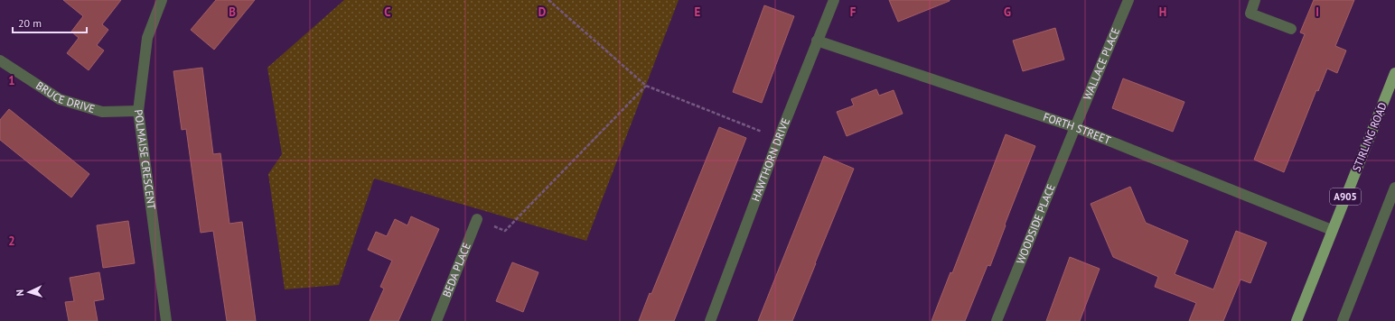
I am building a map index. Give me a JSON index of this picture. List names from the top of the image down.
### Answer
{
  "streets": {
    "main road": ["STIRLING ROAD", "A905"],
    "street": [
      "WALLACE PLACE",
      "BRUCE DRIVE",
      "FORTH STREET",
      "POLMAISE CRESCENT",
      "HAWTHORN DRIVE",
      "WOODSIDE PLACE",
      "BEDA PLACE"
    ]
  },
  "crossings": [
    ["WALLACE PLACE", "FORTH STREET"],
    ["WALLACE PLACE", "WOODSIDE PLACE"],
    ["BRUCE DRIVE", "POLMAISE CRESCENT"],
    ["FORTH STREET", "STIRLING ROAD"],
    ["FORTH STREET", "HAWTHORN DRIVE"],
    ["FORTH STREET", "WOODSIDE PLACE"]
  ],
  "scale_bar": "20 m",
  "north": "left",
  "grid": {
    "columns": [
      "B",
      "C",
      "D",
      "E",
      "F",
      "G",
      "H",
      "I"
    ],
    "rows": ["1", "2"]
  }
}
